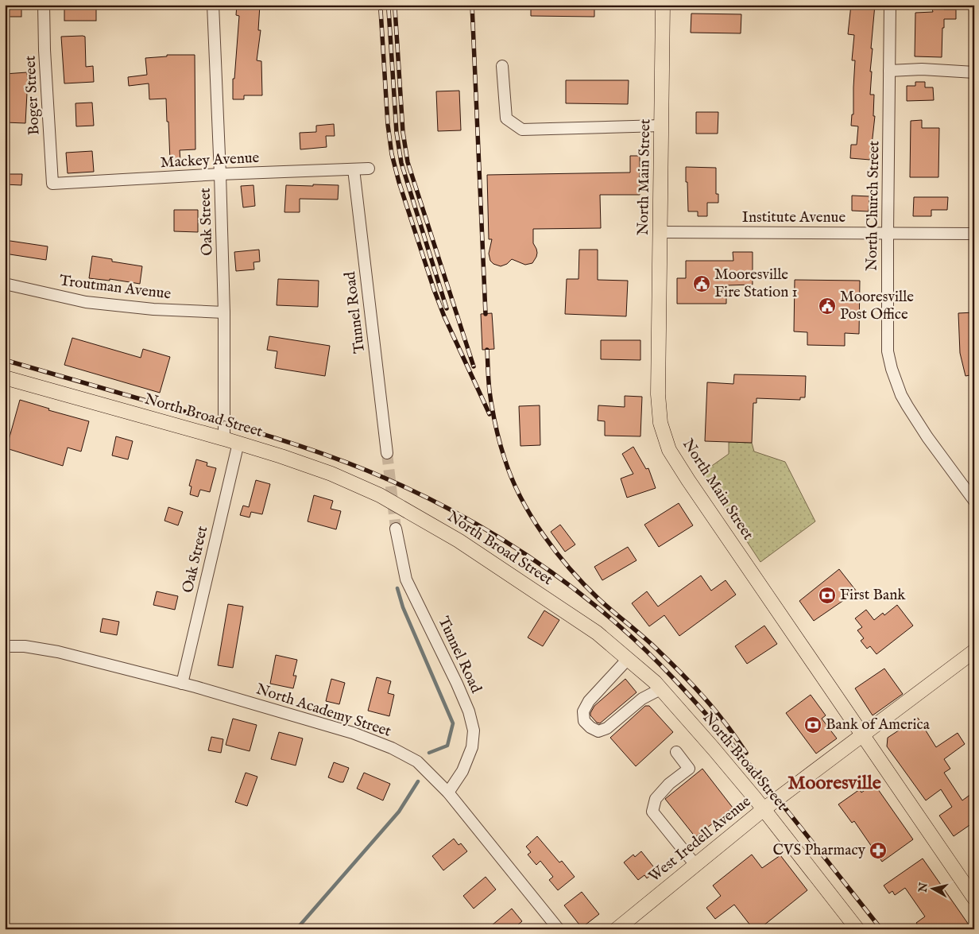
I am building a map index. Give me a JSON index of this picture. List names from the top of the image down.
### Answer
{
  "streets": {
    "main road": ["North Main Street", "North Broad Street", "West Iredell Avenue"],
    "street": [
      "Boger Street",
      "Mackey Avenue",
      "North Church Street",
      "Institute Avenue",
      "Oak Street",
      "Troutman Avenue",
      "Tunnel Road",
      "North Academy Street"
    ]
  },
  "crossings": [
    ["Boger Street", "Mackey Avenue"],
    ["Mackey Avenue", "Oak Street"],
    ["Mackey Avenue", "Tunnel Road"],
    ["North Main Street", "Institute Avenue"],
    ["North Main Street", "West Iredell Avenue"],
    ["North Church Street", "Institute Avenue"],
    ["Oak Street", "Troutman Avenue"],
    ["Oak Street", "North Broad Street"],
    ["Oak Street", "North Academy Street"],
    ["Tunnel Road", "North Academy Street"],
    ["North Broad Street", "West Iredell Avenue"]
  ],
  "districts": ["Mooresville"],
  "places": {
    "public building": ["Mooresville Fire Station 1", "Mooresville Post Office"],
    "bank": ["First Bank", "Bank of America"],
    "pharmacy": ["CVS Pharmacy"]
  },
  "north": "left"
}
